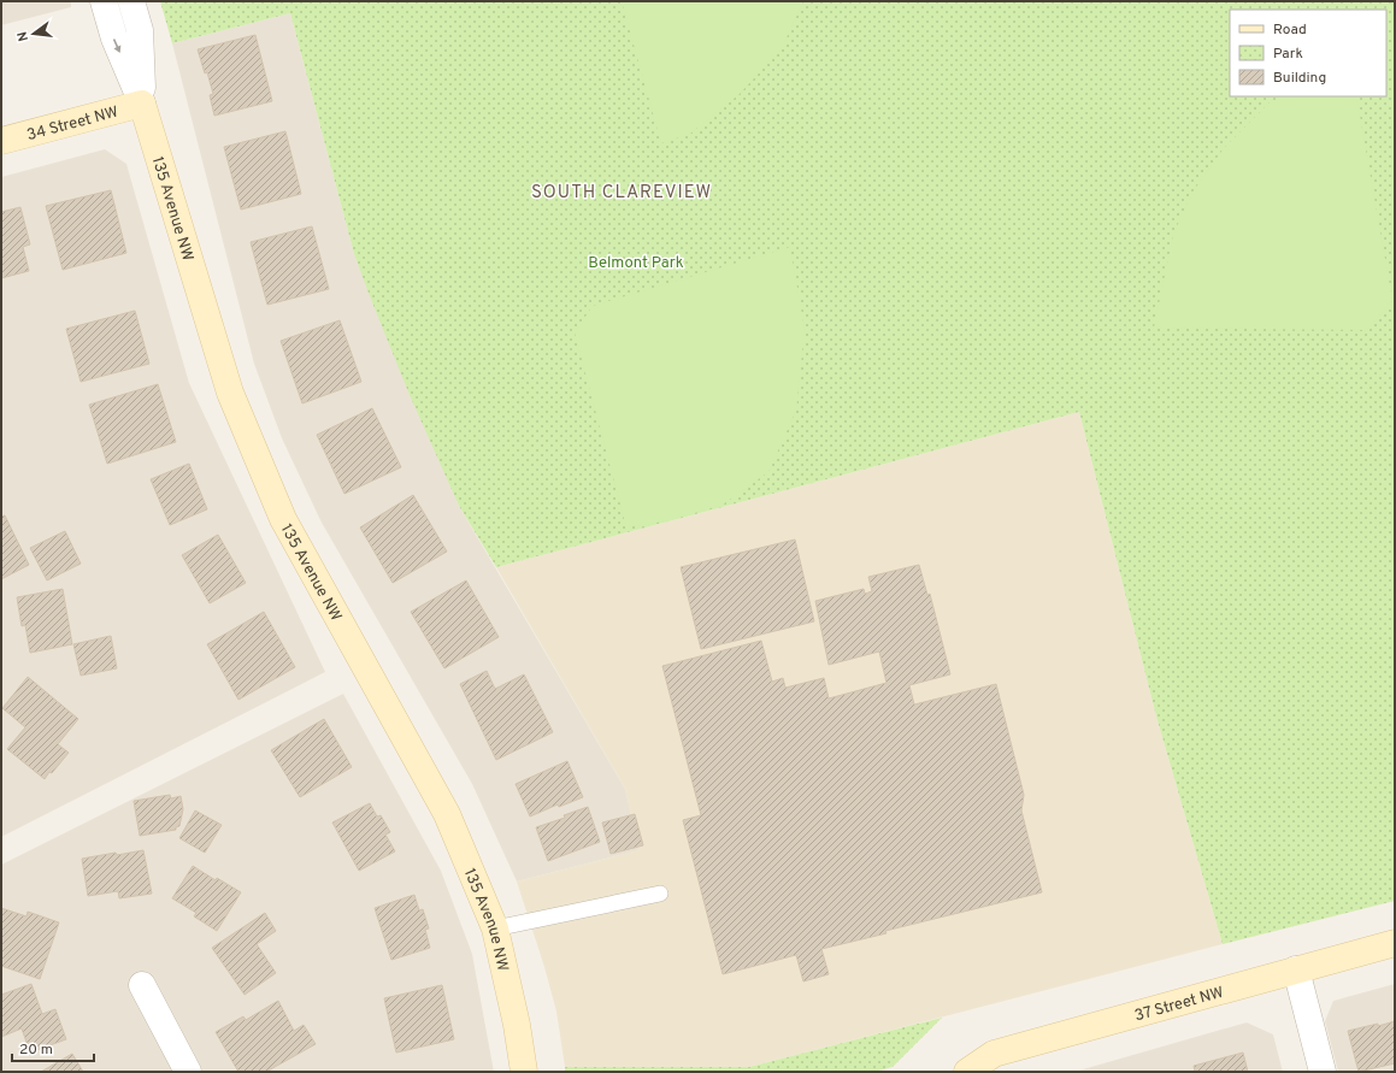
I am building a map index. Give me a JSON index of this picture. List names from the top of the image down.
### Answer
{
  "streets": {
    "street": ["34 Street NW", "135 Avenue NW", "37 Street NW"]
  },
  "crossings": [
    ["34 Street NW", "135 Avenue NW"]
  ],
  "districts": ["SOUTH CLAREVIEW"],
  "parks": ["Belmont Park"],
  "legend": ["Road", "Park", "Building"],
  "scale_bar": "20 m",
  "north": "left"
}
